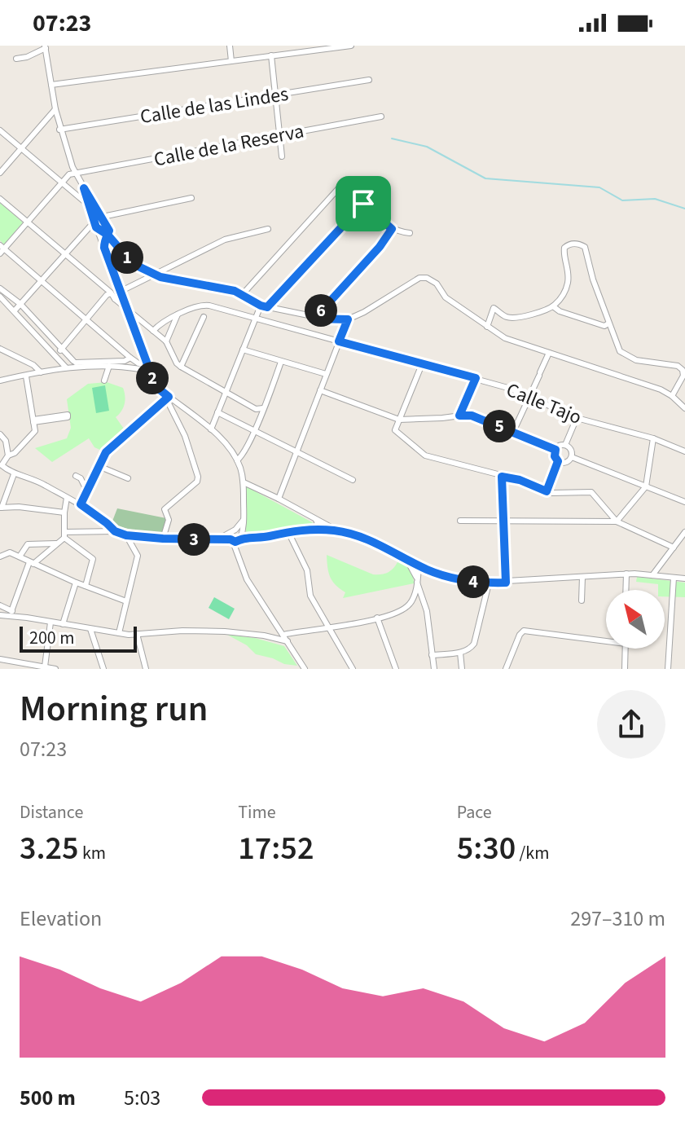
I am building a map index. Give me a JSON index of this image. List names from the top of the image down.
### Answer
{
  "streets": {
    "street": ["Calle de las Lindes", "Calle de la Reserva", "Calle Tajo"]
  },
  "scale_bar": "200 m",
  "north": "top left",
  "page": {
    "status": "07:23",
    "pins": [
      "1",
      "6",
      "2",
      "5",
      "3",
      "4"
    ],
    "scale": "200 m",
    "heading": ["Morning run", "07:23"],
    "stats": [
      ["Distance", "3.25 km"],
      ["Time", "17:52"],
      ["Pace", "5:30 /km"]
    ],
    "chart": ["Elevation", "297–310 m"],
    "list": [
      {
        "name": "500 m",
        "note": "5:03"
      }
    ]
  }
}
